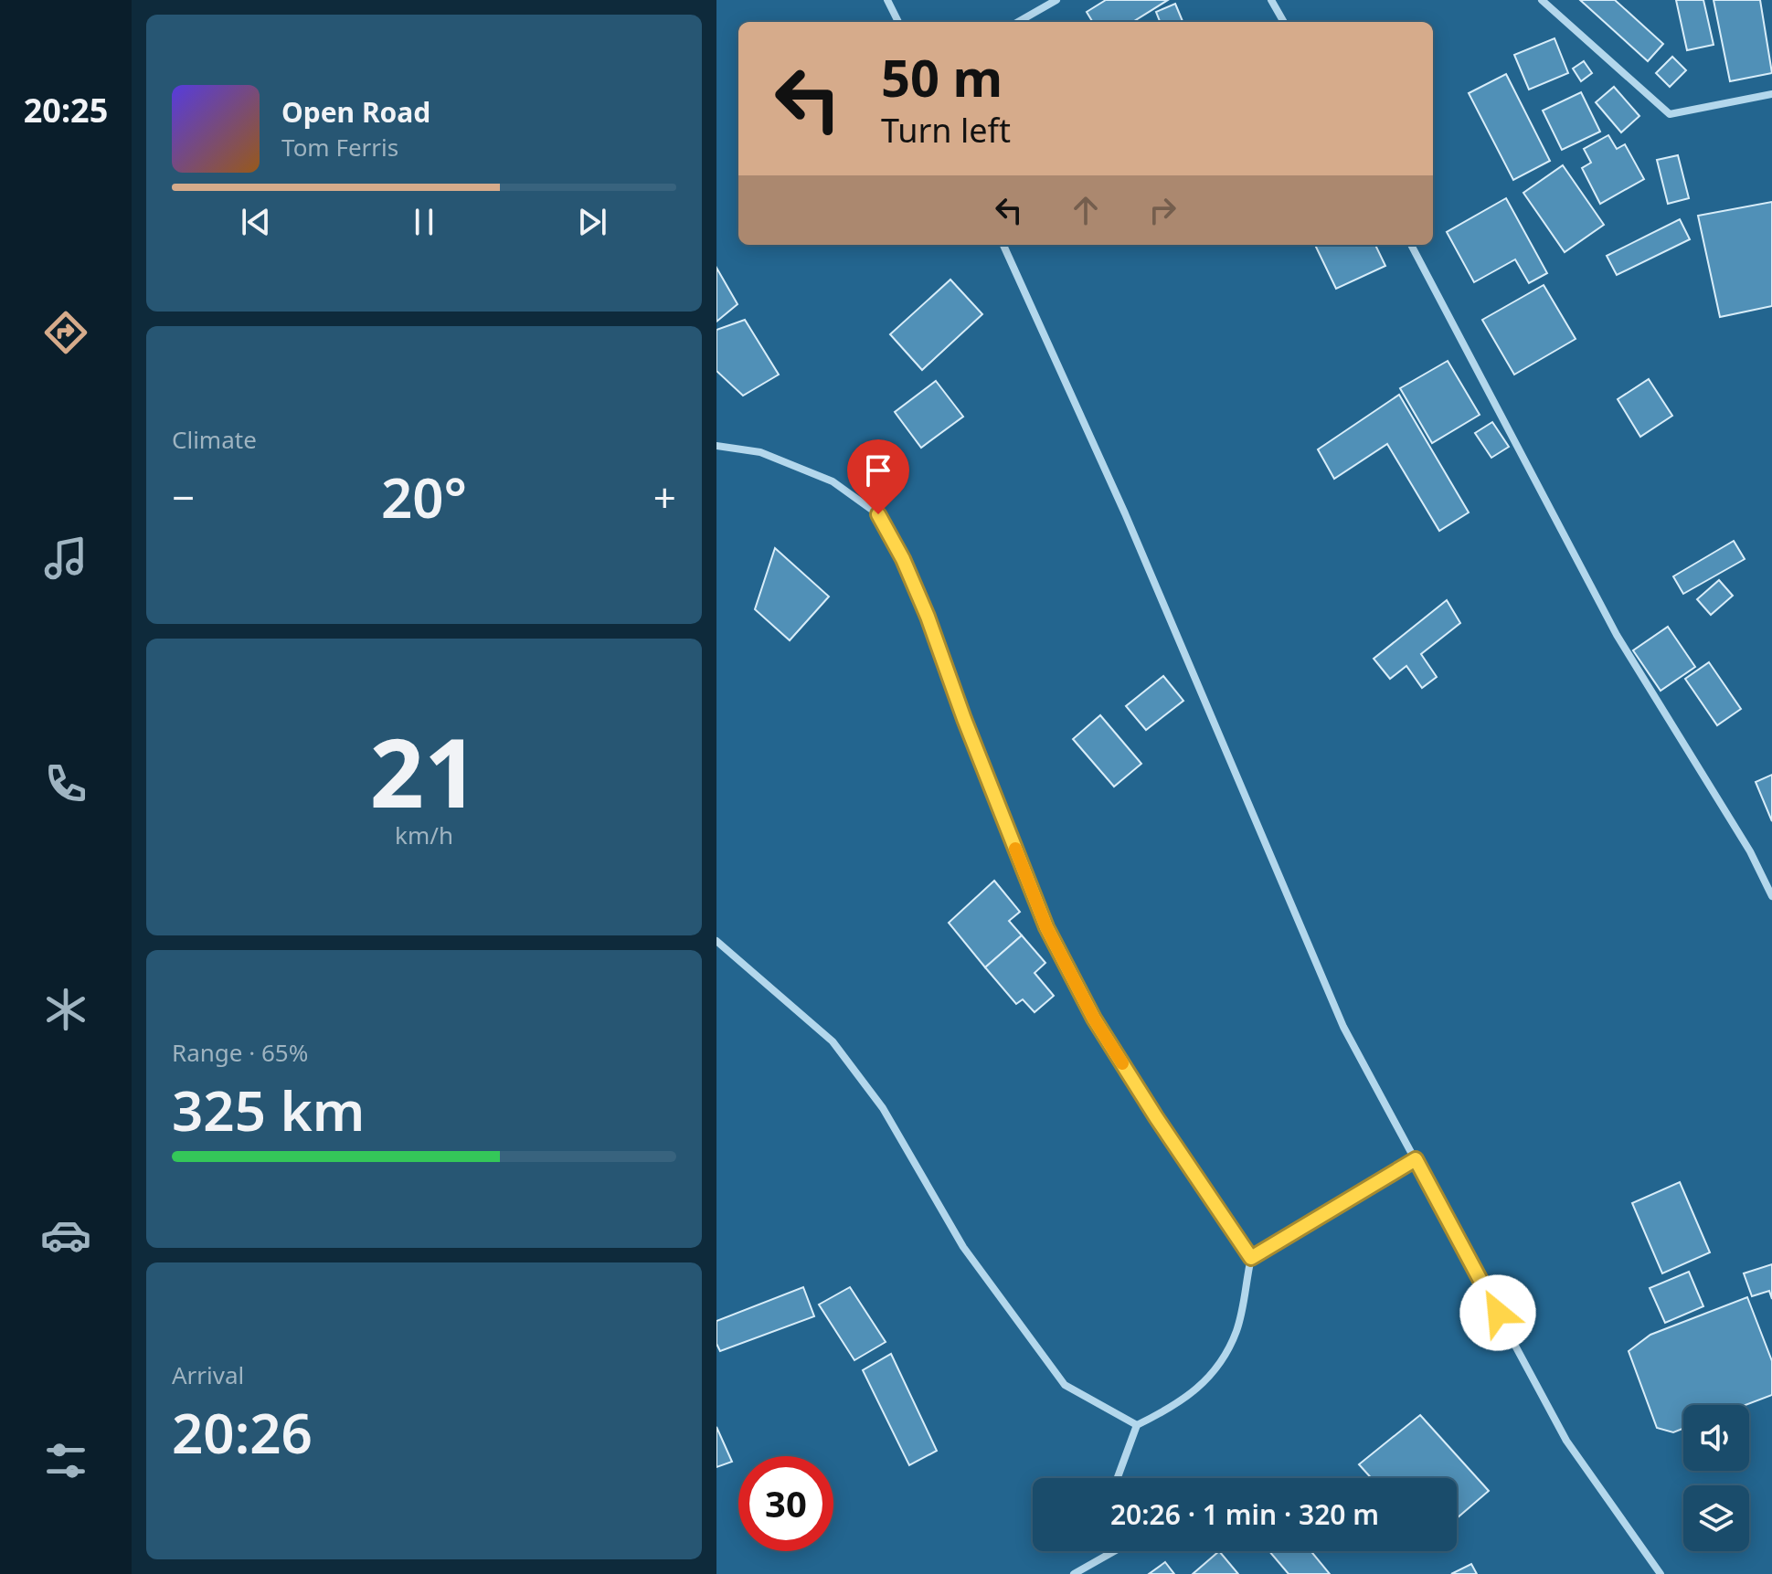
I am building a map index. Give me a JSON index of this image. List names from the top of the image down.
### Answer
{
  "page": {
    "tabs": "20:25",
    "turn": ["50 m", "Turn left"],
    "song": ["Open Road", "Tom Ferris"],
    "tile": [
      "Climate",
      ["21", "km/h"],
      ["Range · 65%", "325 km"],
      ["Arrival", "20:26"]
    ],
    "heat": ["−", "20°", "+"],
    "limit": "30",
    "trip": "20:26 · 1 min · 320 m"
  }
}
